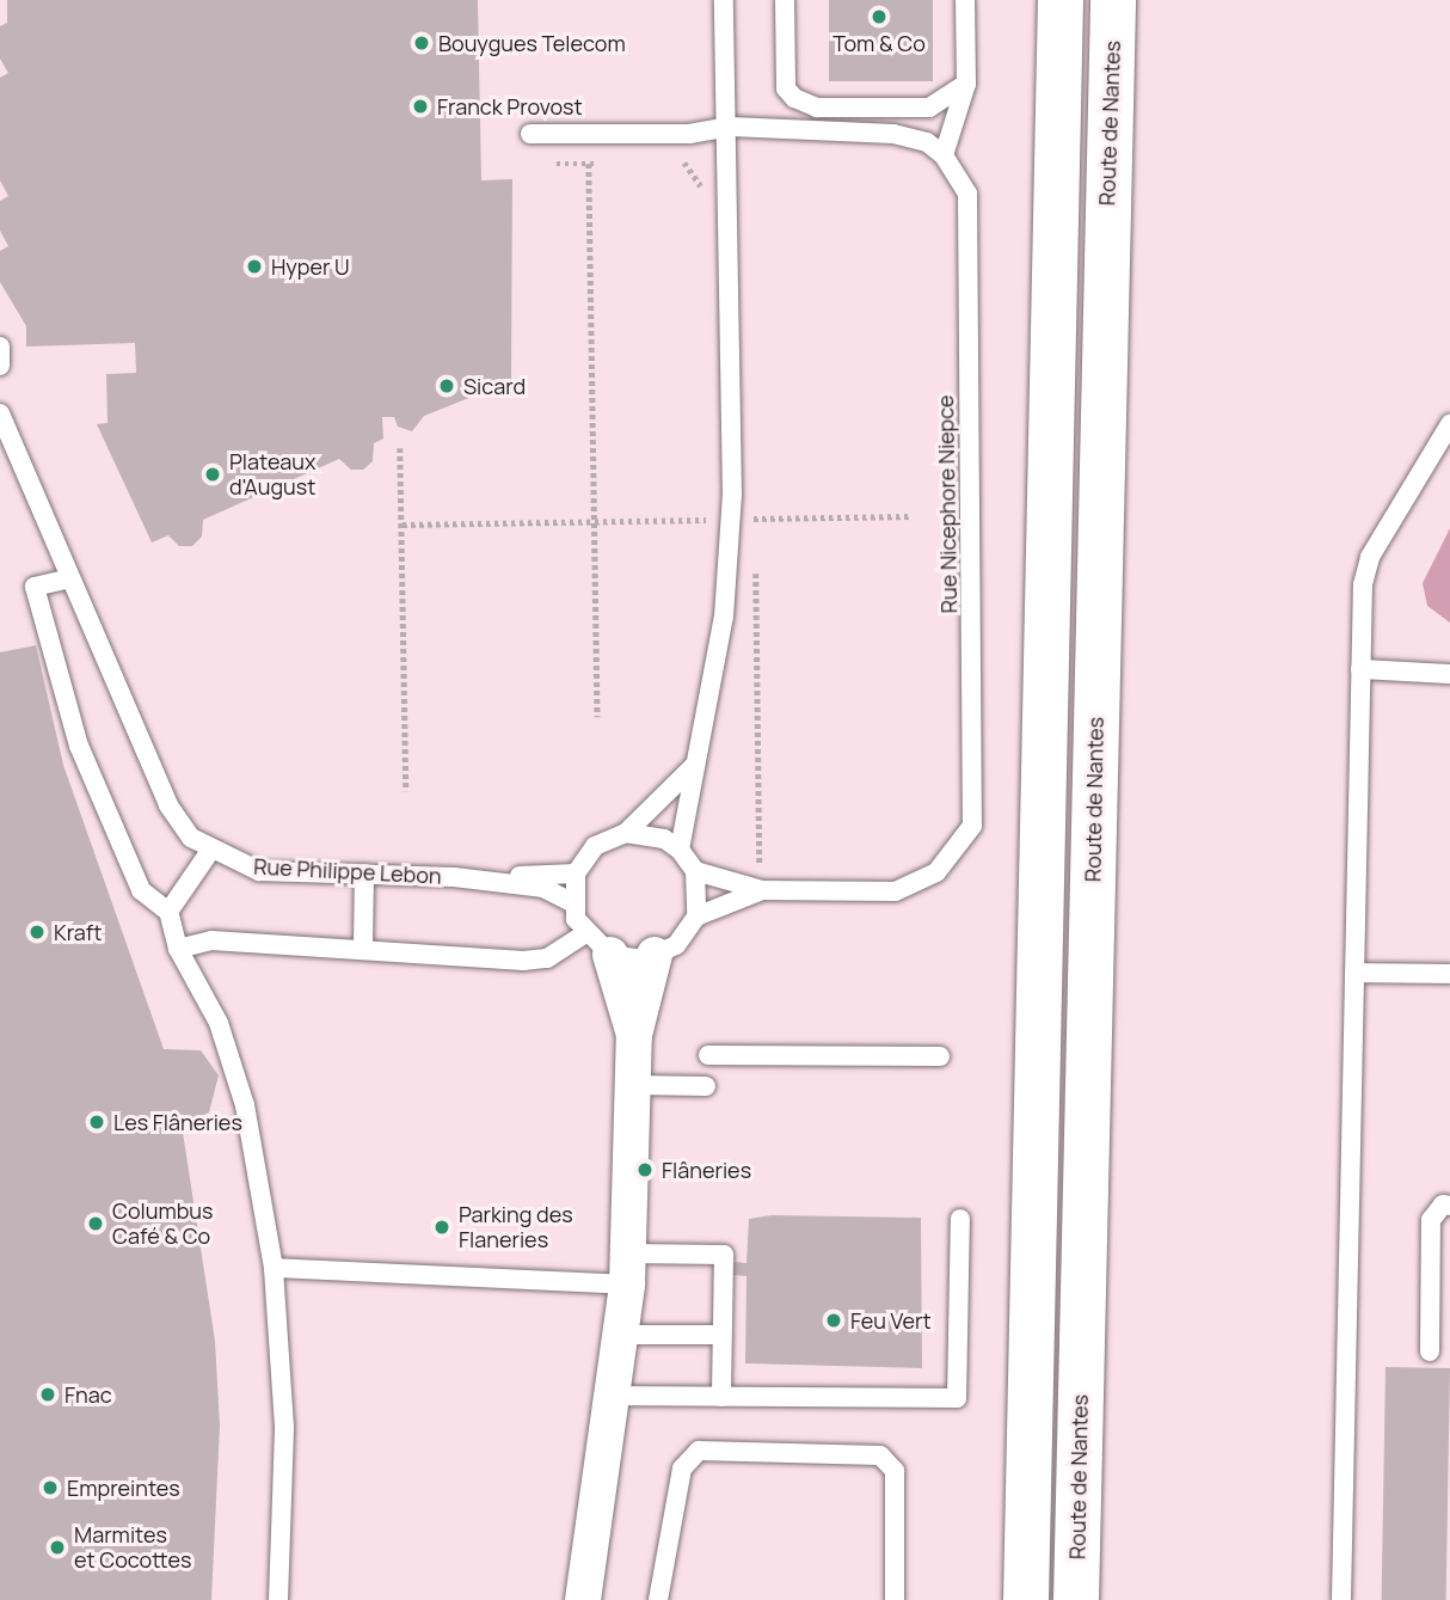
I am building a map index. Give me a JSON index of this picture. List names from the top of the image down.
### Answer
{
  "streets": {
    "highway": ["Route de Nantes"],
    "lane": ["Rue Nicephore Niepce", "Rue Philippe Lebon"]
  },
  "crossings": [
    ["Rue Nicephore Niepce", "Rue Philippe Lebon"]
  ],
  "places": [
    "Tom & Co",
    "Bouygues Telecom",
    "Franck Provost",
    "Hyper U",
    "Sicard",
    "Plateaux d'August",
    "Kraft",
    "Les Flâneries",
    "Flâneries",
    "Columbus Café & Co",
    "Parking des Flaneries",
    "Feu Vert",
    "Fnac",
    "Empreintes",
    "Marmites et Cocottes"
  ]
}
